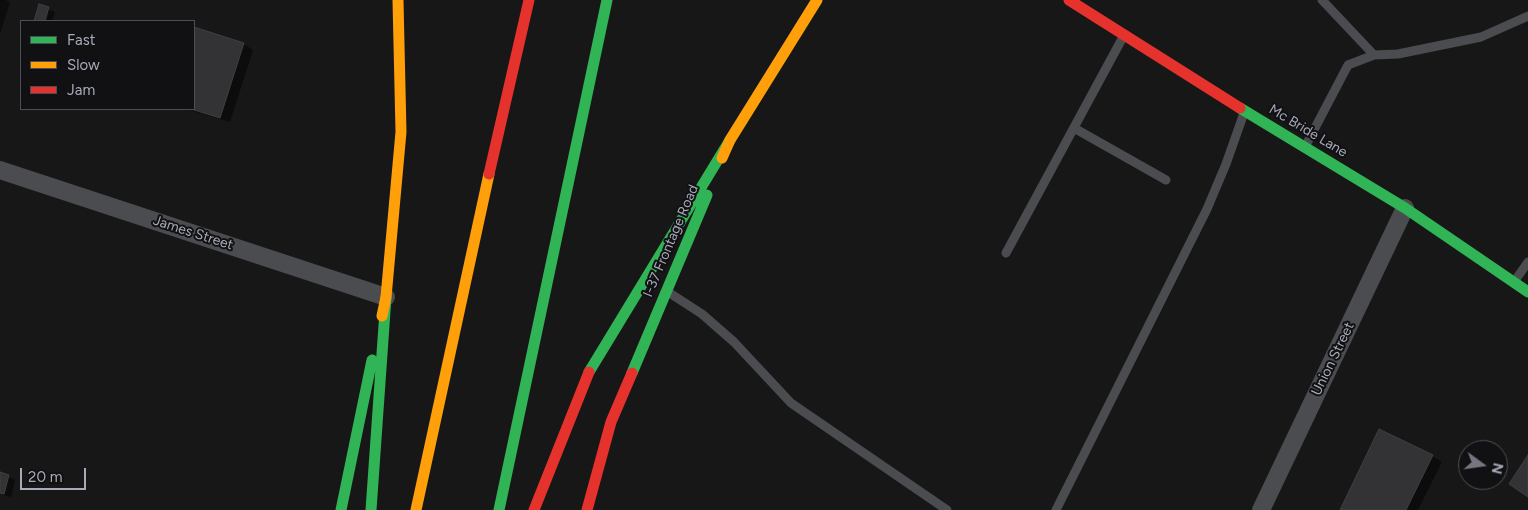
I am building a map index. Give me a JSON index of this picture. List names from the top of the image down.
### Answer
{
  "streets": {
    "main road": ["Mc Bride Lane", "I-37 Frontage Road"],
    "street": ["James Street", "Union Street"]
  },
  "crossings": [
    ["Mc Bride Lane", "Union Street"]
  ],
  "legend": ["Fast", "Slow", "Jam"],
  "scale_bar": "20 m",
  "north": "right"
}
